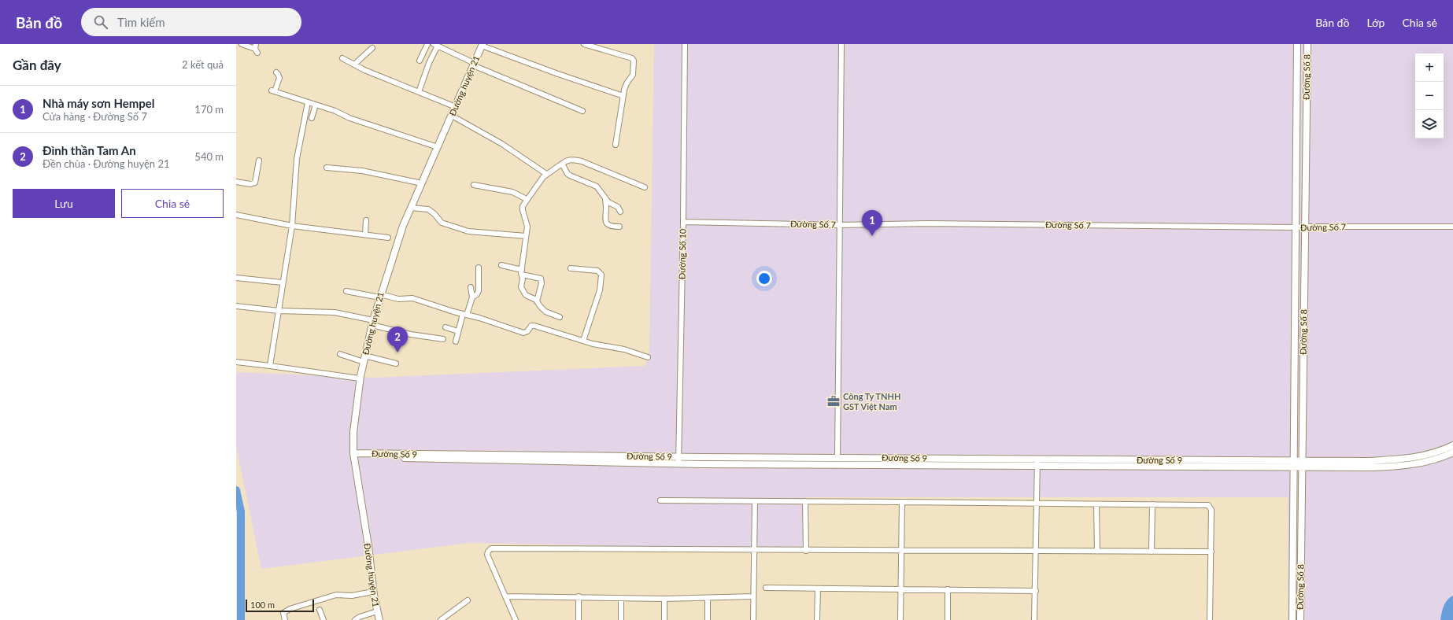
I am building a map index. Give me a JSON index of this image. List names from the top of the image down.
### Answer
{
  "streets": {
    "street": [
      "Đường Số 8",
      "Đường huyện 21",
      "Đường Số 7",
      "Đường Số 10",
      "Đường Số 9"
    ]
  },
  "crossings": [
    ["Đường Số 8", "Đường Số 7"],
    ["Đường Số 8", "Đường Số 9"],
    ["Đường huyện 21", "Đường Số 9"],
    ["Đường Số 7", "Đường Số 10"],
    ["Đường Số 10", "Đường Số 9"]
  ],
  "places": {
    "office": ["Công Ty TNHH GST Việt Nam"]
  },
  "scale_bar": "100 m",
  "page": {
    "header": "Bản đồ",
    "search": "Tìm kiếm",
    "nav": ["Bản đồ", "Lớp", "Chia sẻ"],
    "heading": ["Gần đây", "2 kết quả"],
    "map_buttons": ["+", "−"],
    "list": [
      {
        "mark": "1",
        "name": "Nhà máy sơn Hempel",
        "note": "Cửa hàng · Đường Số 7",
        "value": "170 m"
      },
      {
        "mark": "2",
        "name": "Đình thần Tam An",
        "note": "Đền chùa · Đường huyện 21",
        "value": "540 m"
      }
    ],
    "buttons": ["Lưu", "Chia sẻ"],
    "pins": ["1", "2"],
    "scale": "100 m"
  }
}
